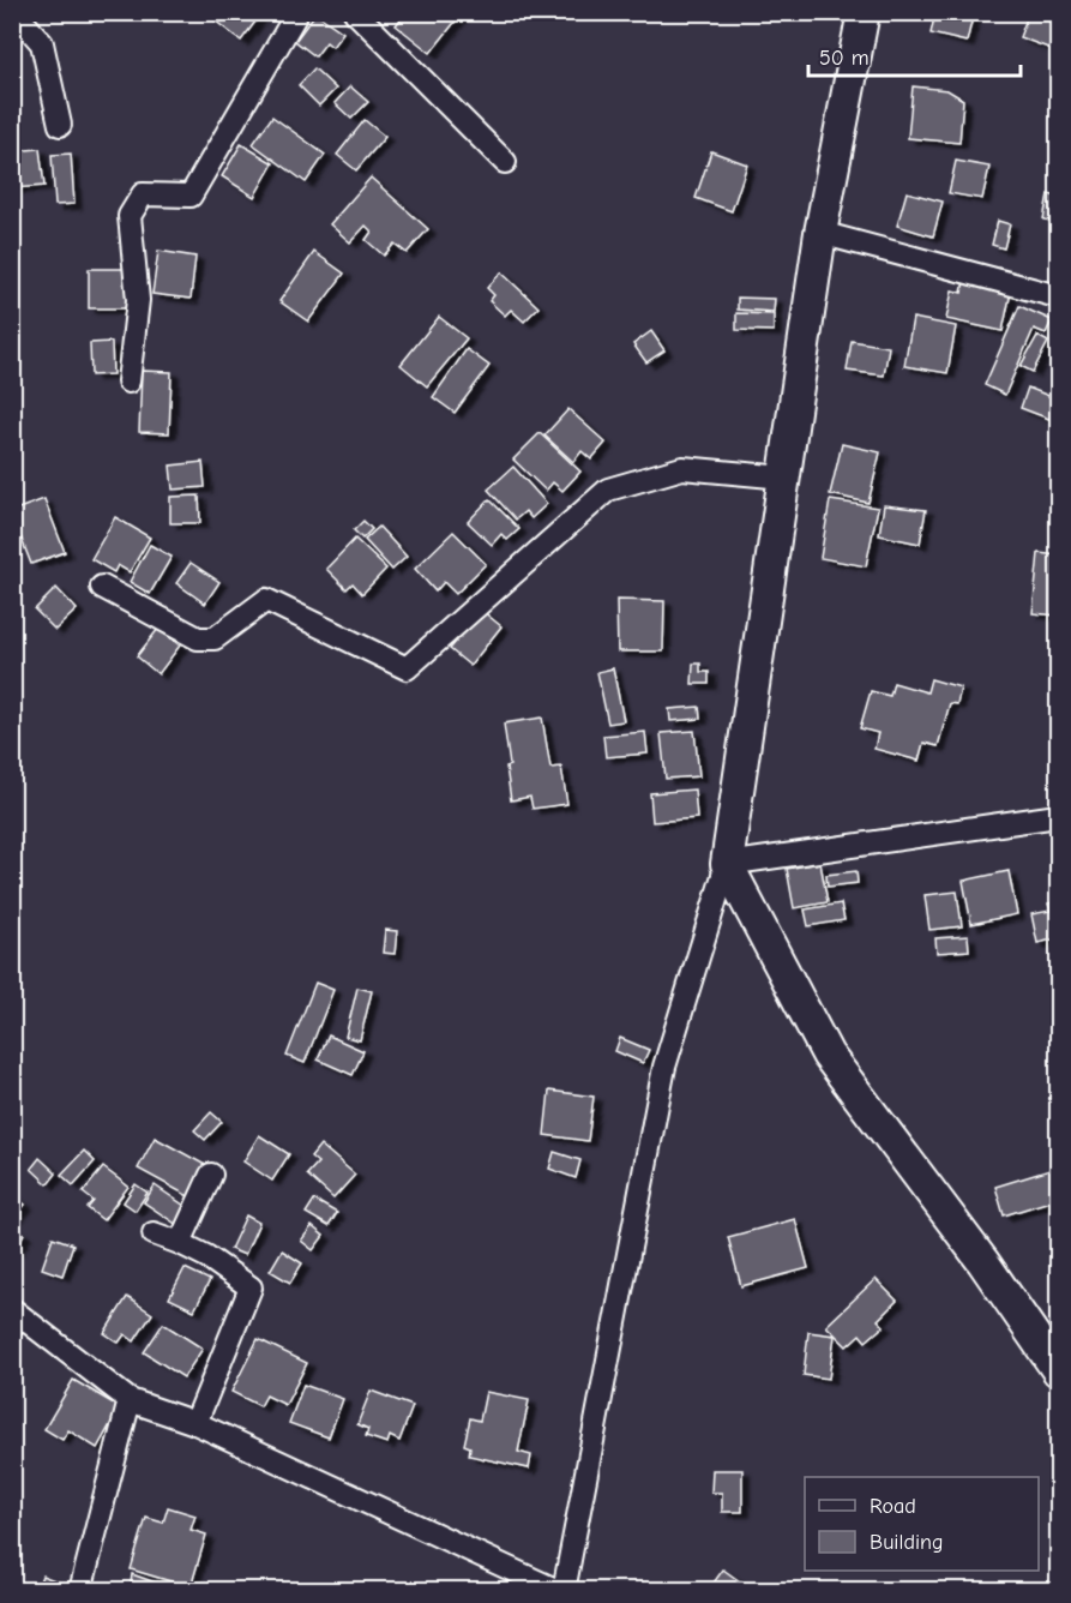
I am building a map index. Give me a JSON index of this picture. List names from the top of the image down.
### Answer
{
  "legend": ["Road", "Building"],
  "scale_bar": "50 m"
}
